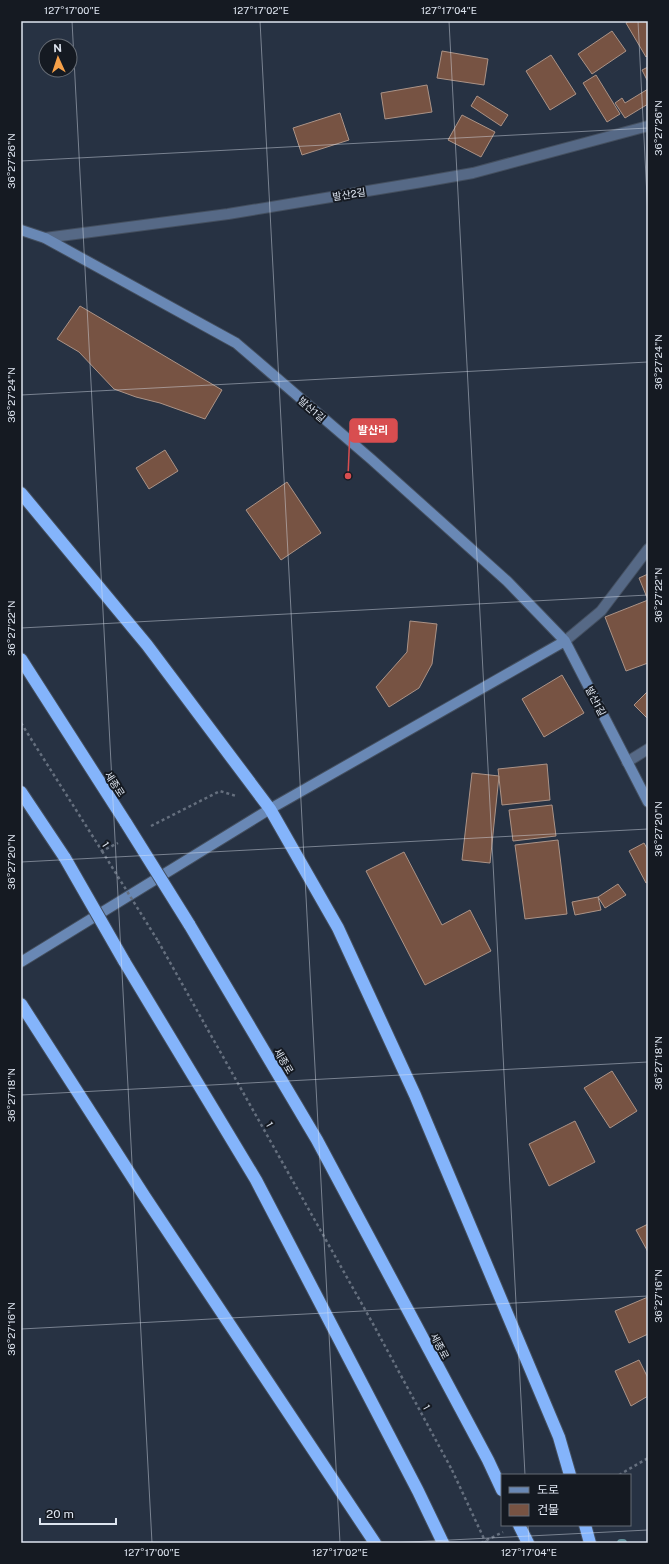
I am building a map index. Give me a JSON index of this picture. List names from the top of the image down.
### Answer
{
  "streets": {
    "highway": ["세종로"],
    "street": ["발산2길", "발산1길"],
    "path": ["1"]
  },
  "crossings": [
    ["발산2길", "발산1길"]
  ],
  "places": ["발산리"],
  "legend": ["도로", "건물"],
  "scale_bar": "20 m",
  "north": "top",
  "coordinates": [
    "127°17'00\"E",
    "127°17'02\"E",
    "127°17'04\"E",
    "36°27'26\"N",
    "36°27'24\"N",
    "36°27'22\"N",
    "36°27'20\"N",
    "36°27'18\"N",
    "36°27'16\"N"
  ]
}
